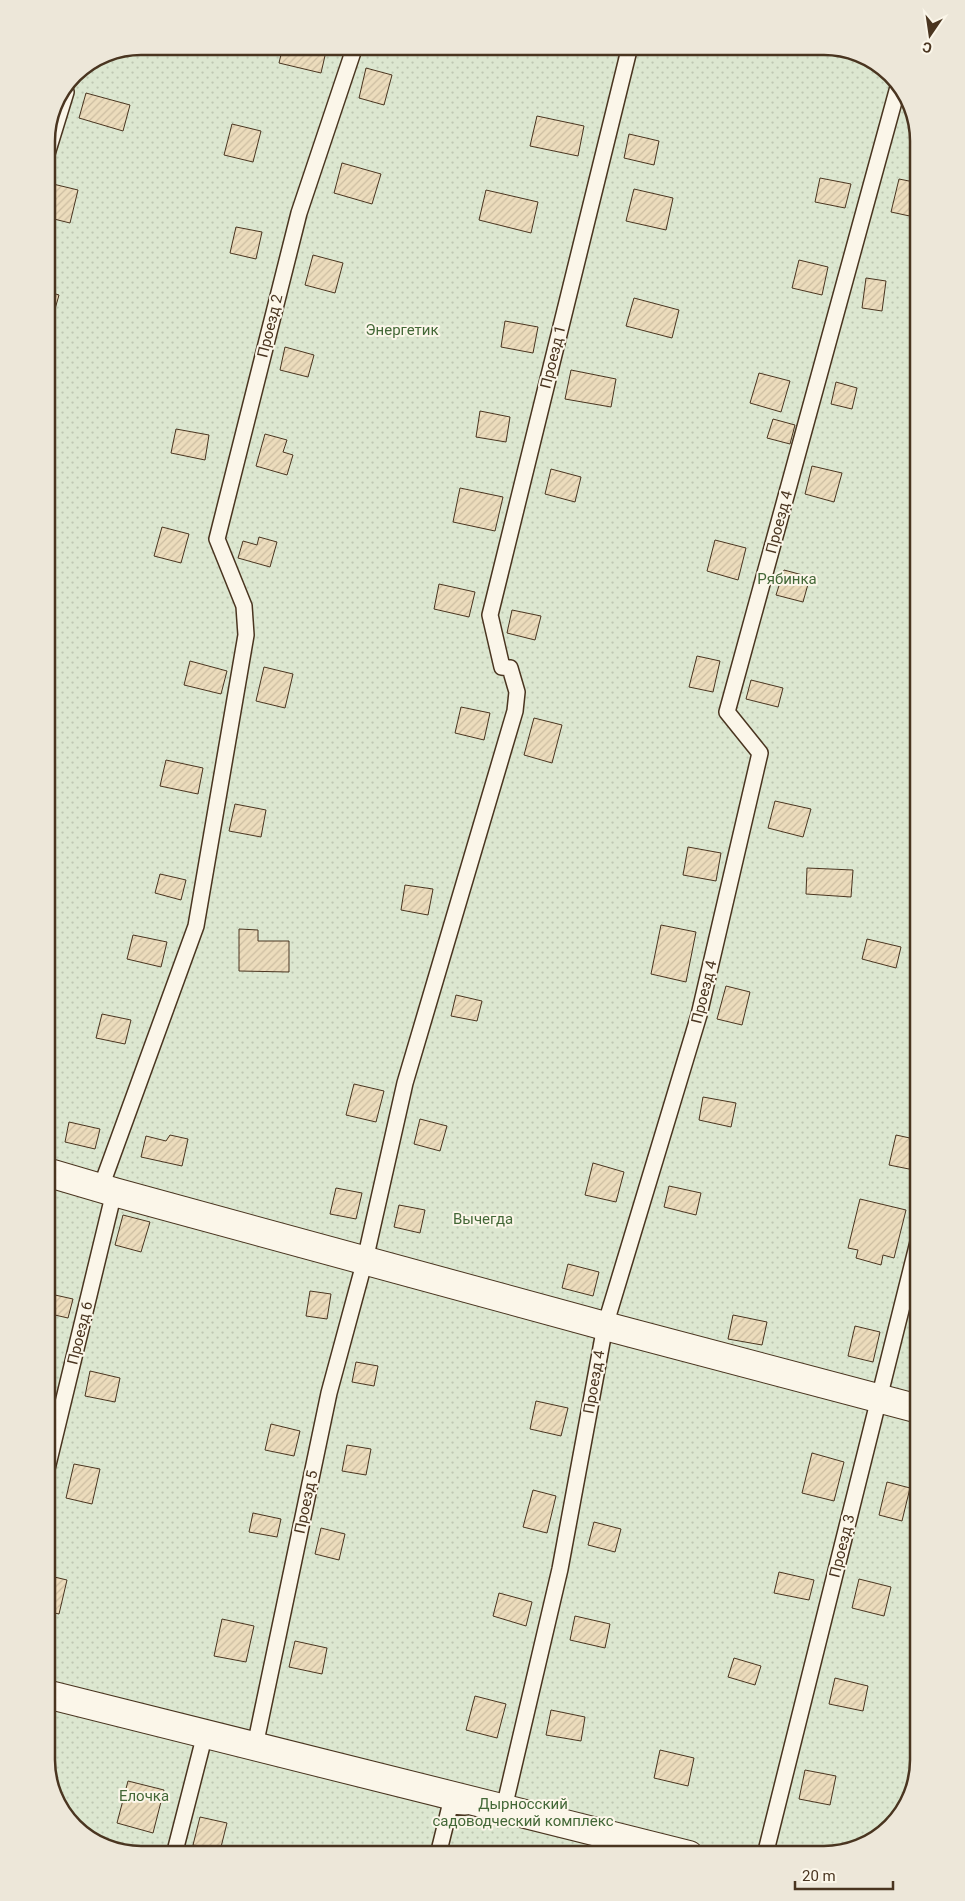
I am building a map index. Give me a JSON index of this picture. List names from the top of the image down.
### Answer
{
  "streets": {
    "lane": [
      "Проезд 2",
      "Проезд 1",
      "Проезд 4",
      "Проезд 6",
      "Проезд 5",
      "Проезд 3"
    ]
  },
  "crossings": [
    ["Проезд 2", "Проезд 6"],
    ["Проезд 1", "Проезд 5"]
  ],
  "parks": [
    "Энергетик",
    "Рябинка",
    "Вычегда",
    "Елочка",
    "Дырносский садоводческий комплекс"
  ],
  "scale_bar": "20 m",
  "north": "bottom"
}
